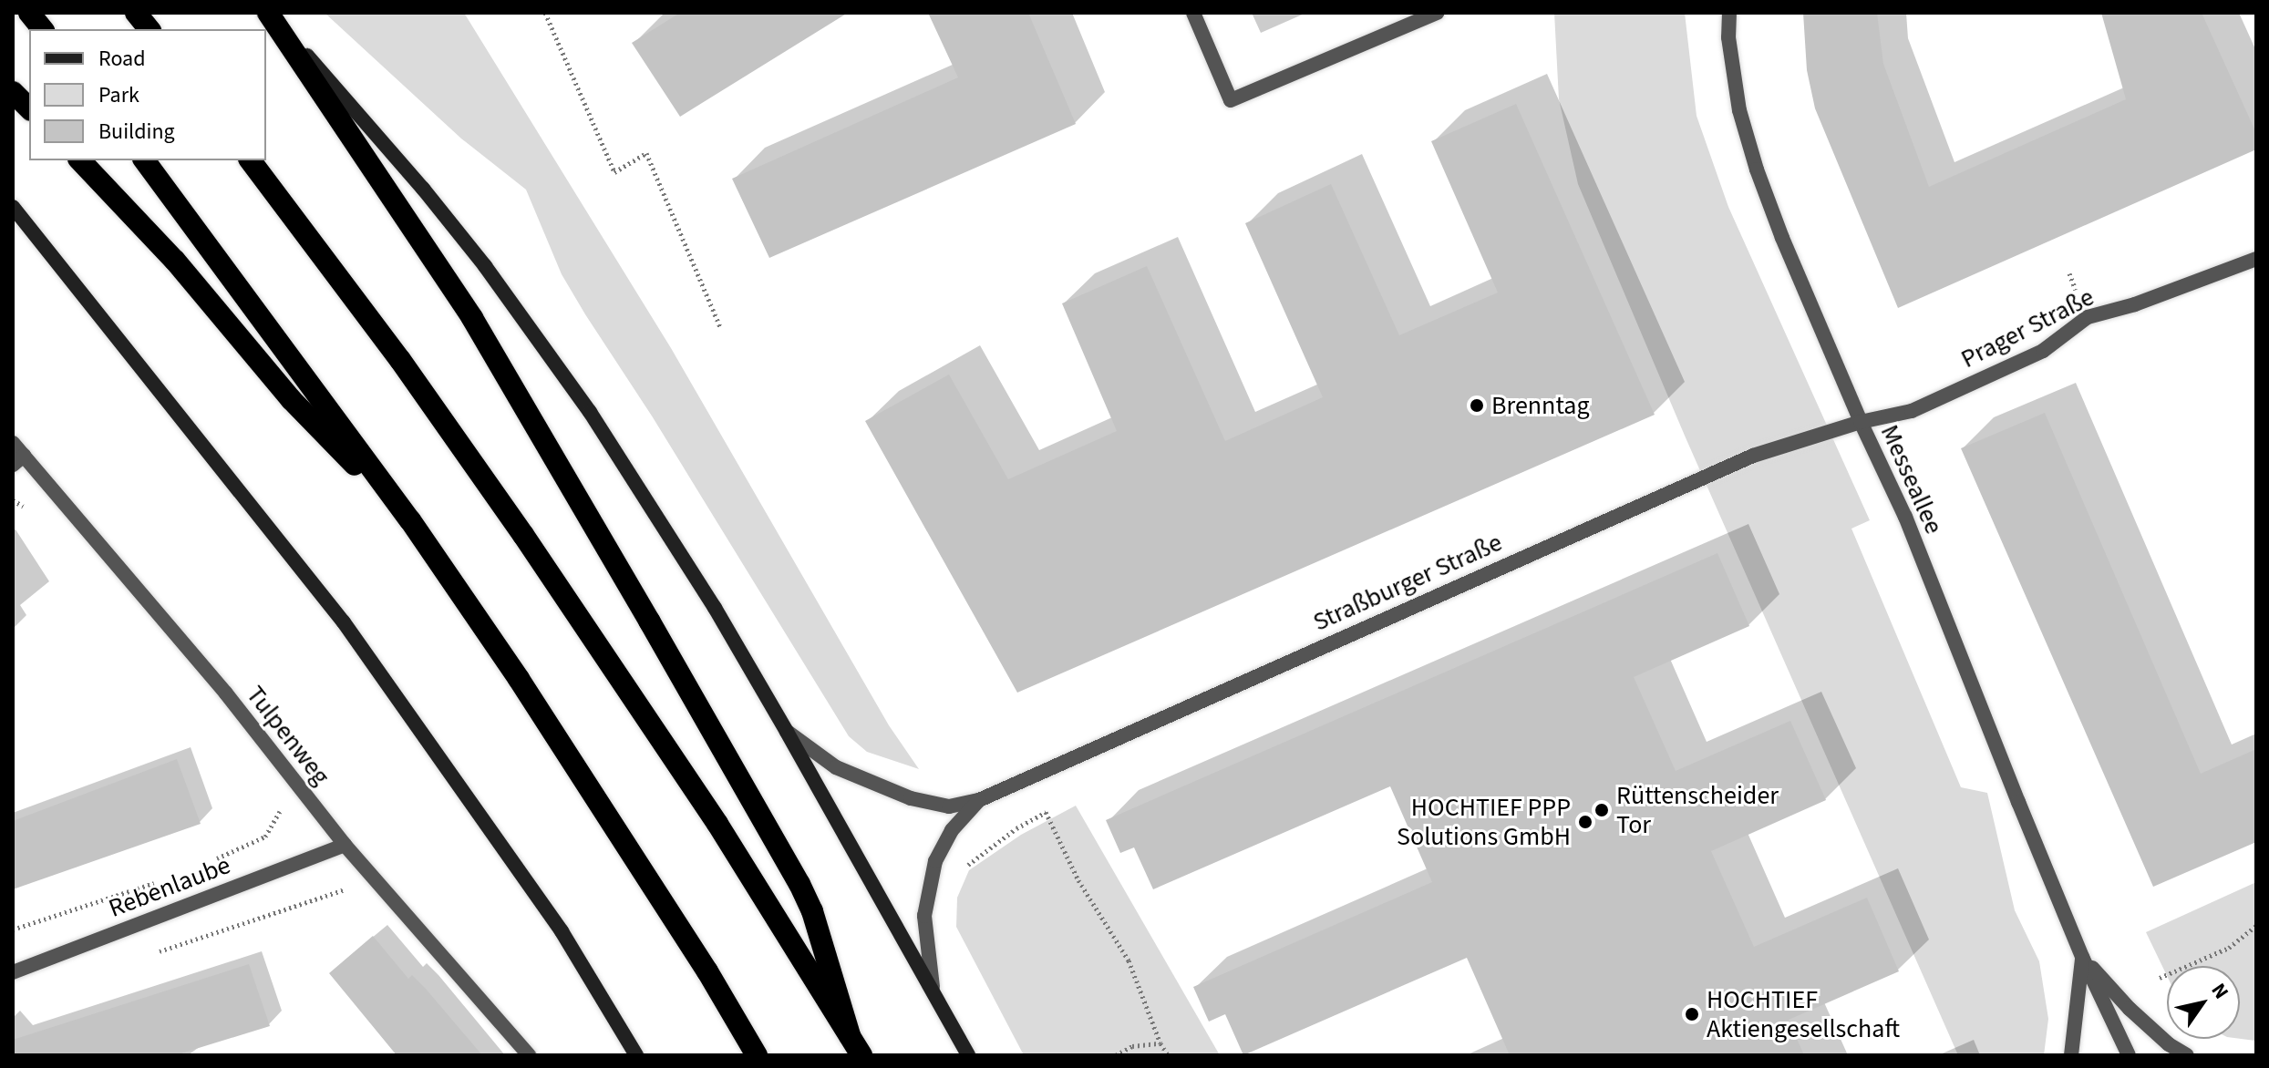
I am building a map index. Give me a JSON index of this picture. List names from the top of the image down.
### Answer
{
  "streets": {
    "street": [
      "Prager Straße",
      "Messeallee",
      "Straßburger Straße",
      "Tulpenweg",
      "Rebenlaube"
    ]
  },
  "crossings": [
    ["Prager Straße", "Messeallee"],
    ["Prager Straße", "Straßburger Straße"],
    ["Messeallee", "Straßburger Straße"],
    ["Tulpenweg", "Rebenlaube"]
  ],
  "places": [
    "Brenntag",
    "Rüttenscheider Tor",
    "HOCHTIEF PPP Solutions GmbH",
    "HOCHTIEF Aktiengesellschaft"
  ],
  "legend": ["Road", "Park", "Building"],
  "north": "top right"
}
